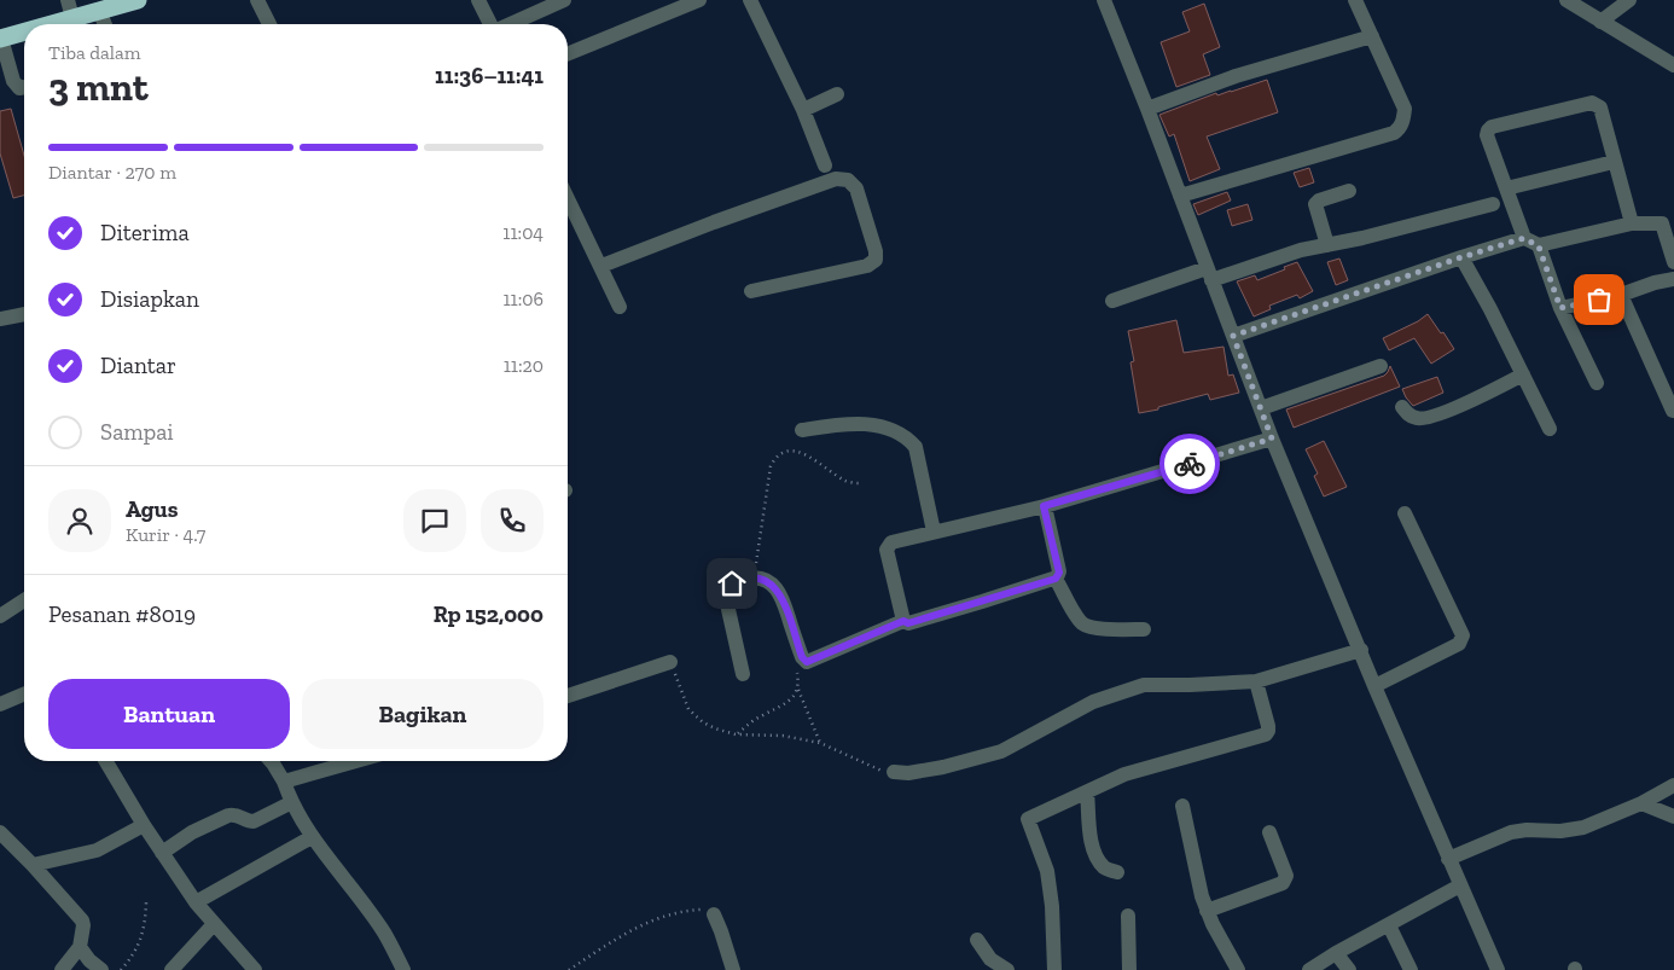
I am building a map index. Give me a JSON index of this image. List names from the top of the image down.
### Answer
{
  "page": {
    "heading": ["3 mnt", "Tiba dalam", "11:36–11:41"],
    "panel": [
      "Agus",
      "Kurir · 4.7",
      "Pesanan #8019",
      "Rp 152,000"
    ],
    "bar": "Diantar · 270 m",
    "list": [
      ["Diterima", "11:04"],
      ["Disiapkan", "11:06"],
      ["Diantar", "11:20"],
      "Sampai"
    ],
    "buttons": ["Bantuan", "Bagikan"]
  }
}
